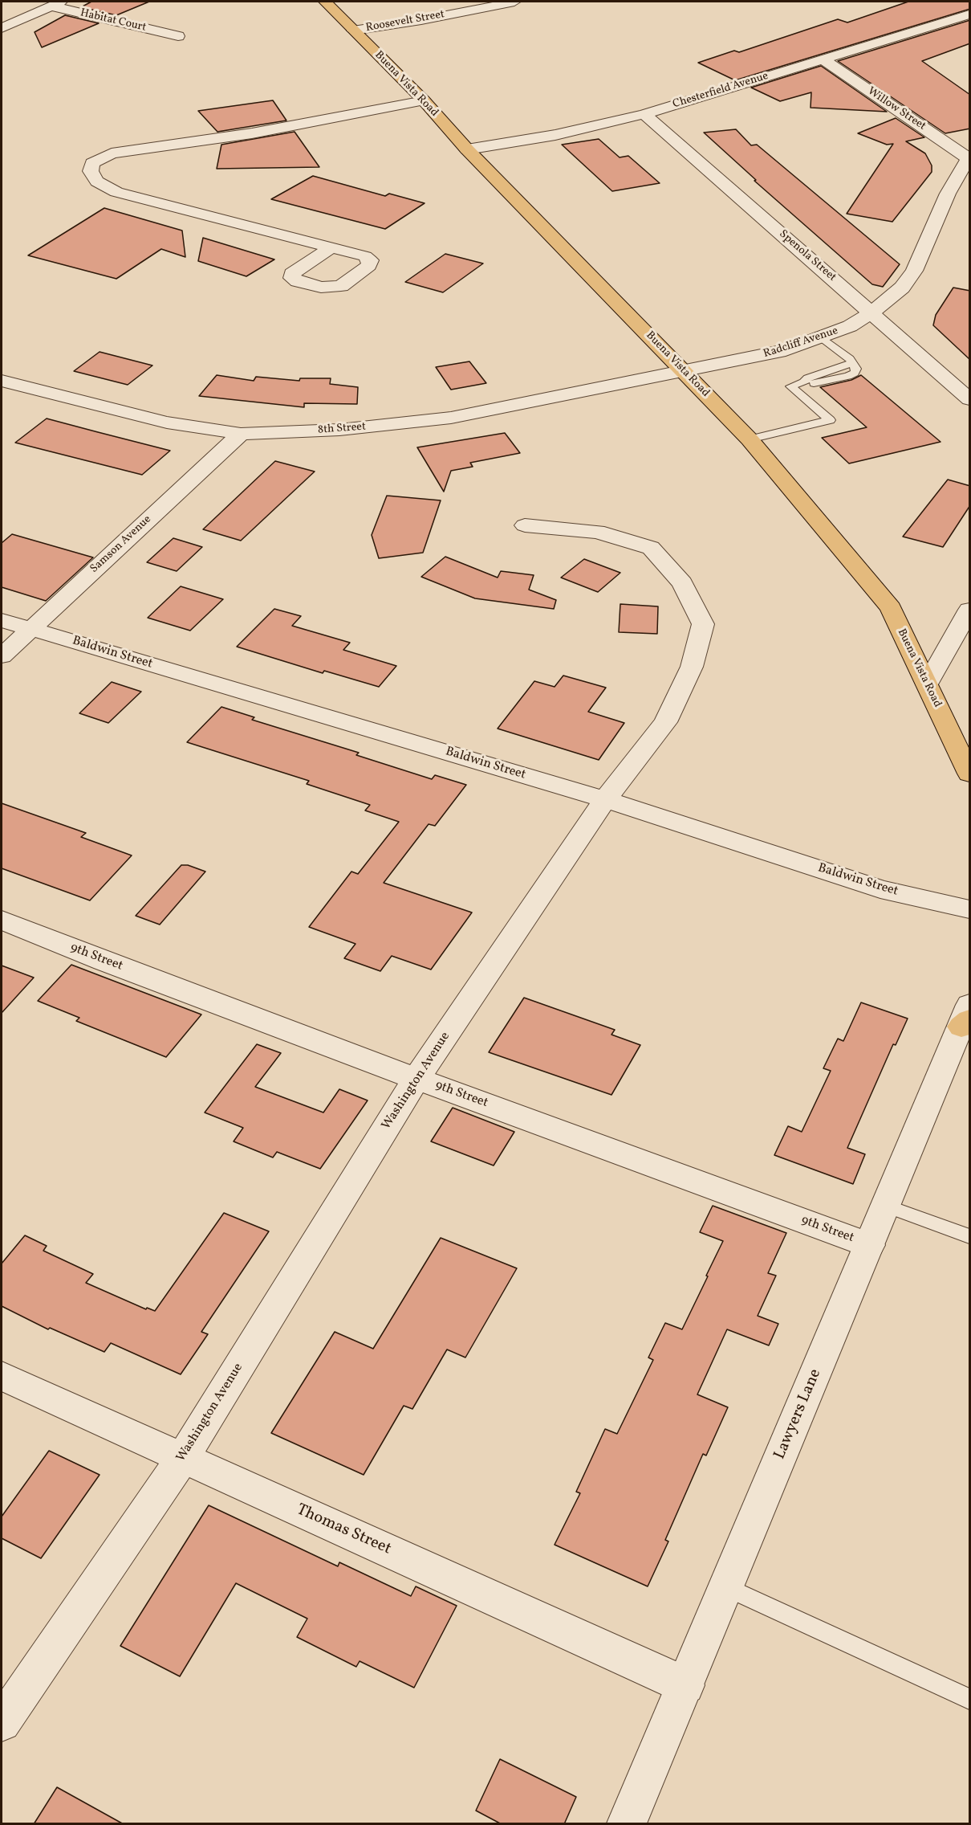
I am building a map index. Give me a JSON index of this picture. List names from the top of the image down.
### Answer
{
  "streets": {
    "main road": ["Buena Vista Road"],
    "street": [
      "Habitat Court",
      "Roosevelt Street",
      "Chesterfield Avenue",
      "Willow Street",
      "Spenola Street",
      "Radcliff Avenue",
      "8th Street",
      "Samson Avenue",
      "Baldwin Street",
      "9th Street",
      "Washington Avenue",
      "Lawyers Lane",
      "Thomas Street"
    ]
  },
  "crossings": [
    ["Roosevelt Street", "Buena Vista Road"],
    ["Buena Vista Road", "Chesterfield Avenue"],
    ["Buena Vista Road", "Radcliff Avenue"],
    ["Buena Vista Road", "8th Street"],
    ["Chesterfield Avenue", "Willow Street"],
    ["Chesterfield Avenue", "Spenola Street"],
    ["Willow Street", "Radcliff Avenue"],
    ["Spenola Street", "Radcliff Avenue"],
    ["Radcliff Avenue", "8th Street"],
    ["8th Street", "Samson Avenue"],
    ["Samson Avenue", "Baldwin Street"],
    ["Baldwin Street", "Washington Avenue"],
    ["9th Street", "Washington Avenue"],
    ["9th Street", "Lawyers Lane"],
    ["Washington Avenue", "Thomas Street"],
    ["Lawyers Lane", "Thomas Street"]
  ]
}
